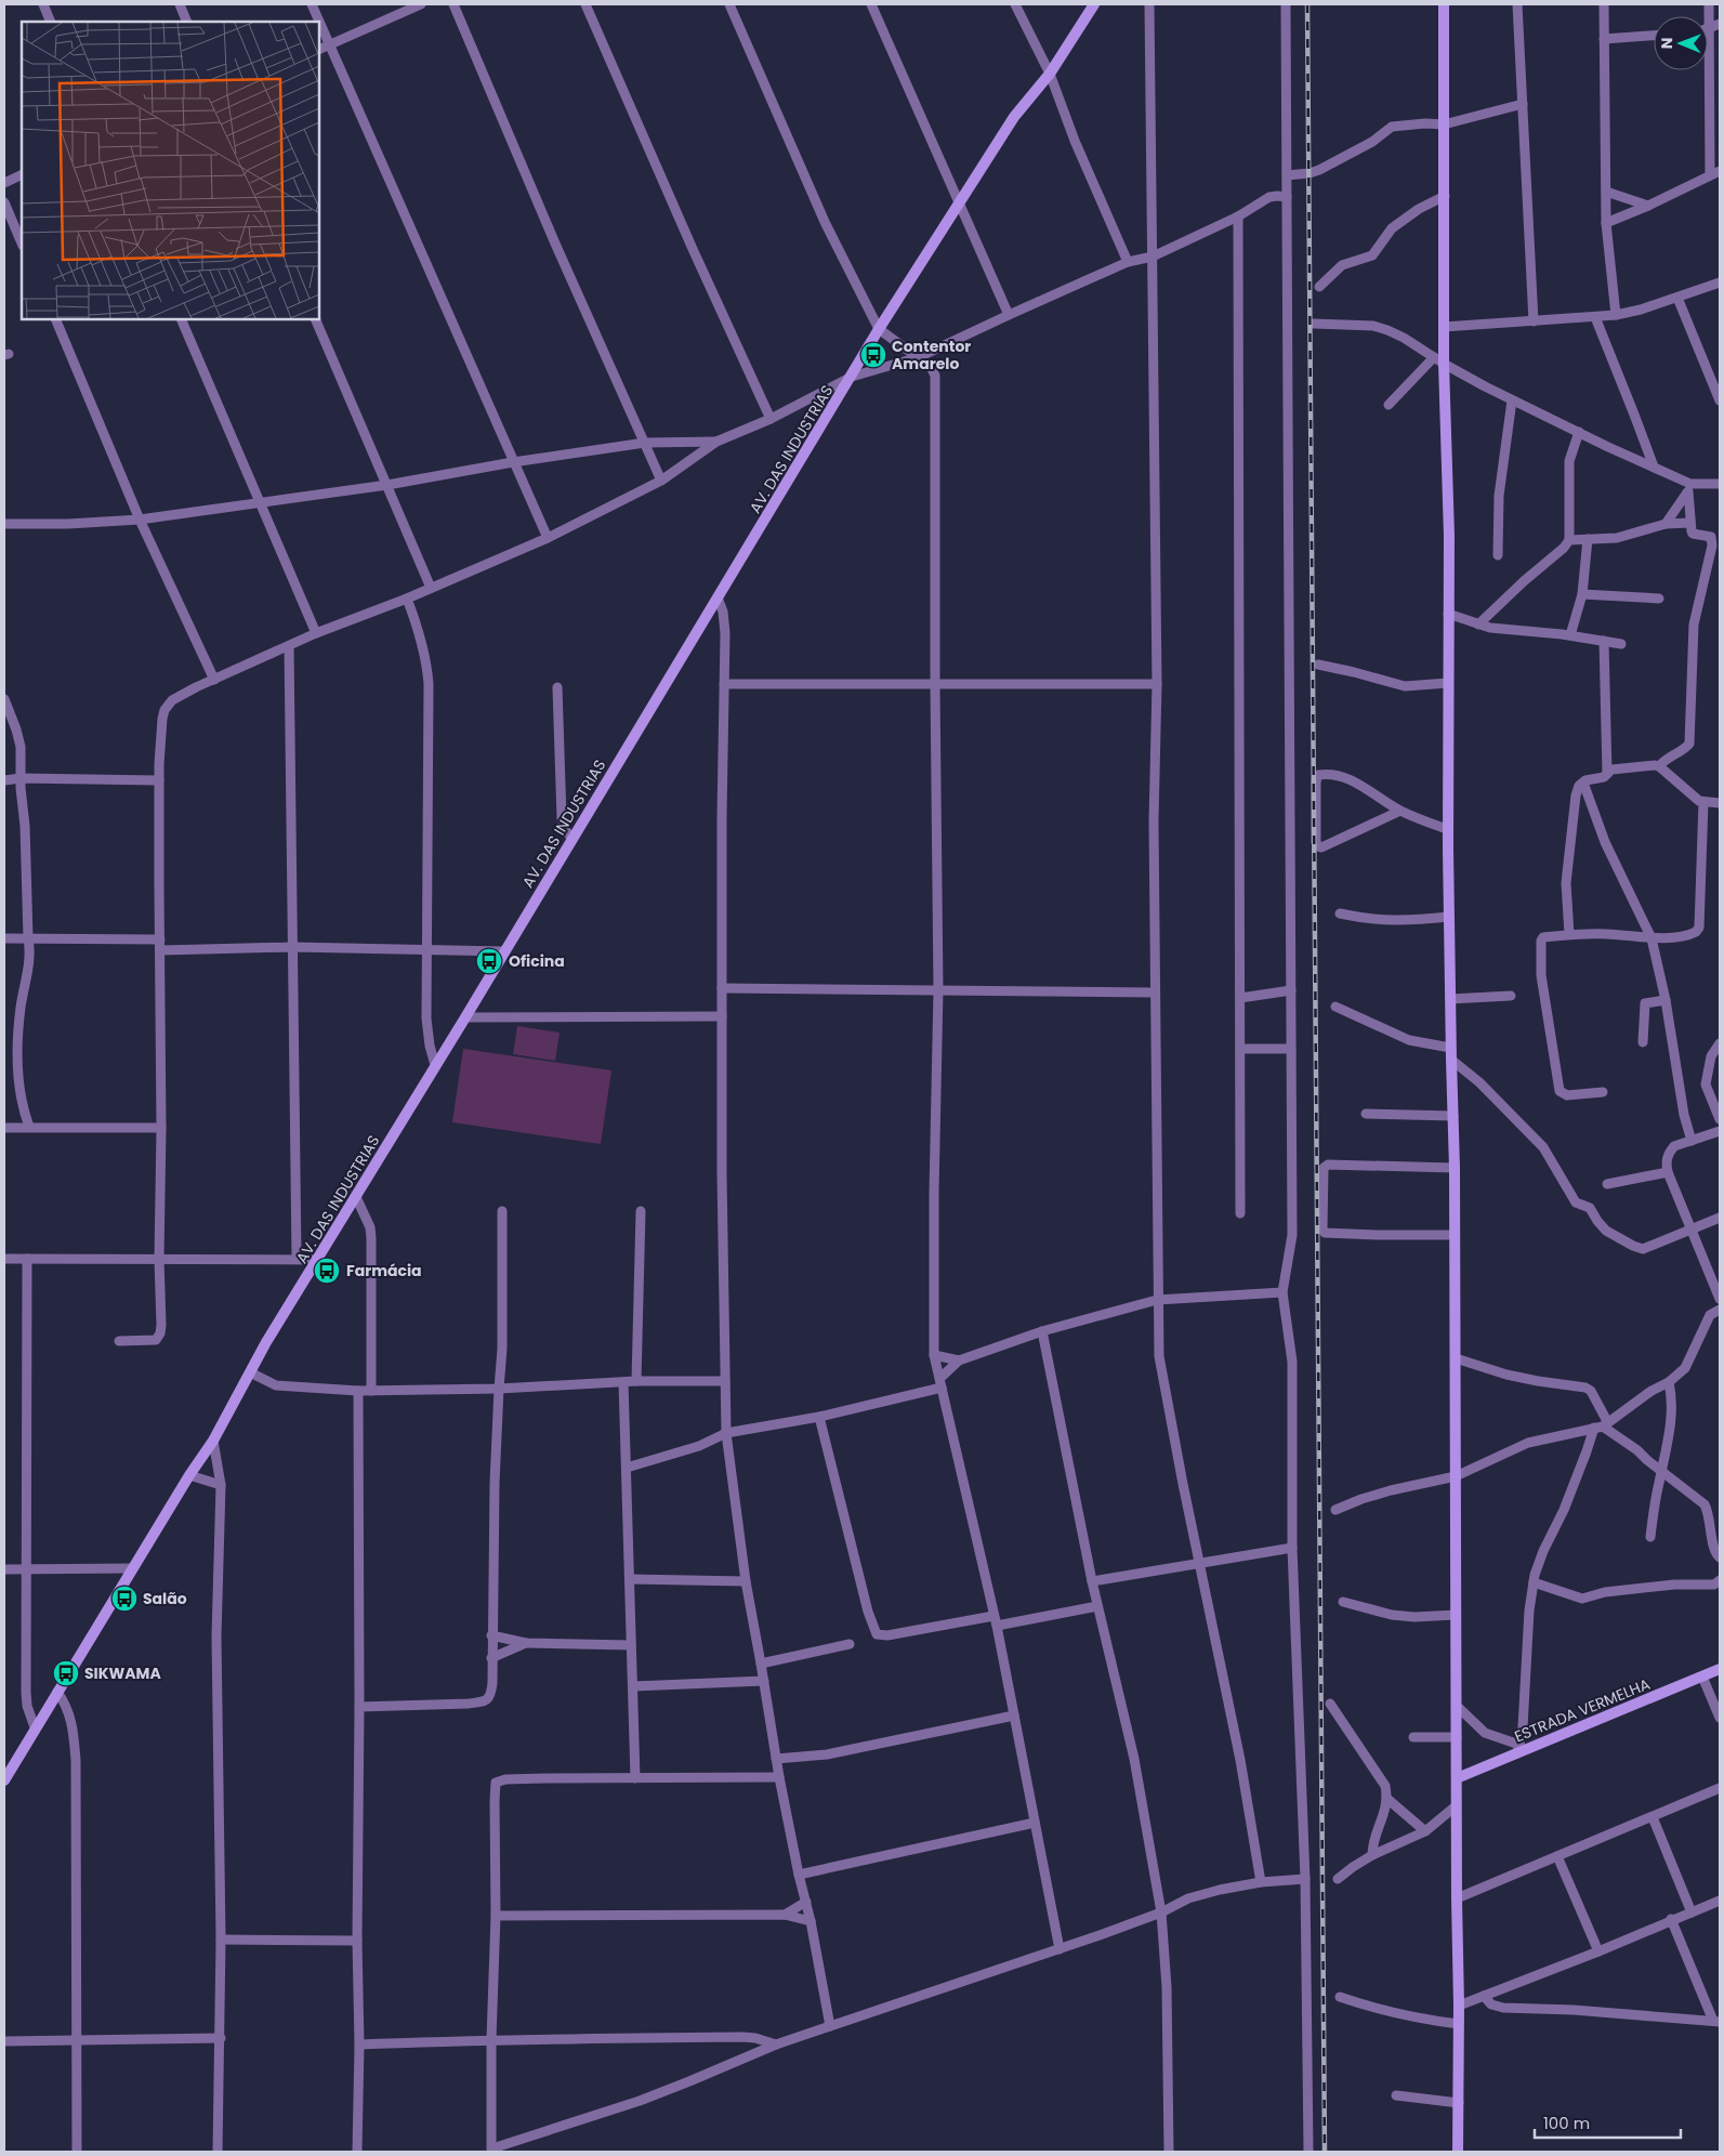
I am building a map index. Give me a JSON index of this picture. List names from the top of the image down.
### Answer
{
  "streets": {
    "street": ["AV. DAS INDUSTRIAS", "ESTRADA VERMELHA"]
  },
  "places": {
    "bus stop": [
      "Contentor Amarelo",
      "Oficina",
      "Farmácia",
      "Salão",
      "SIKWAMA"
    ]
  },
  "scale_bar": "100 m",
  "north": "left"
}
